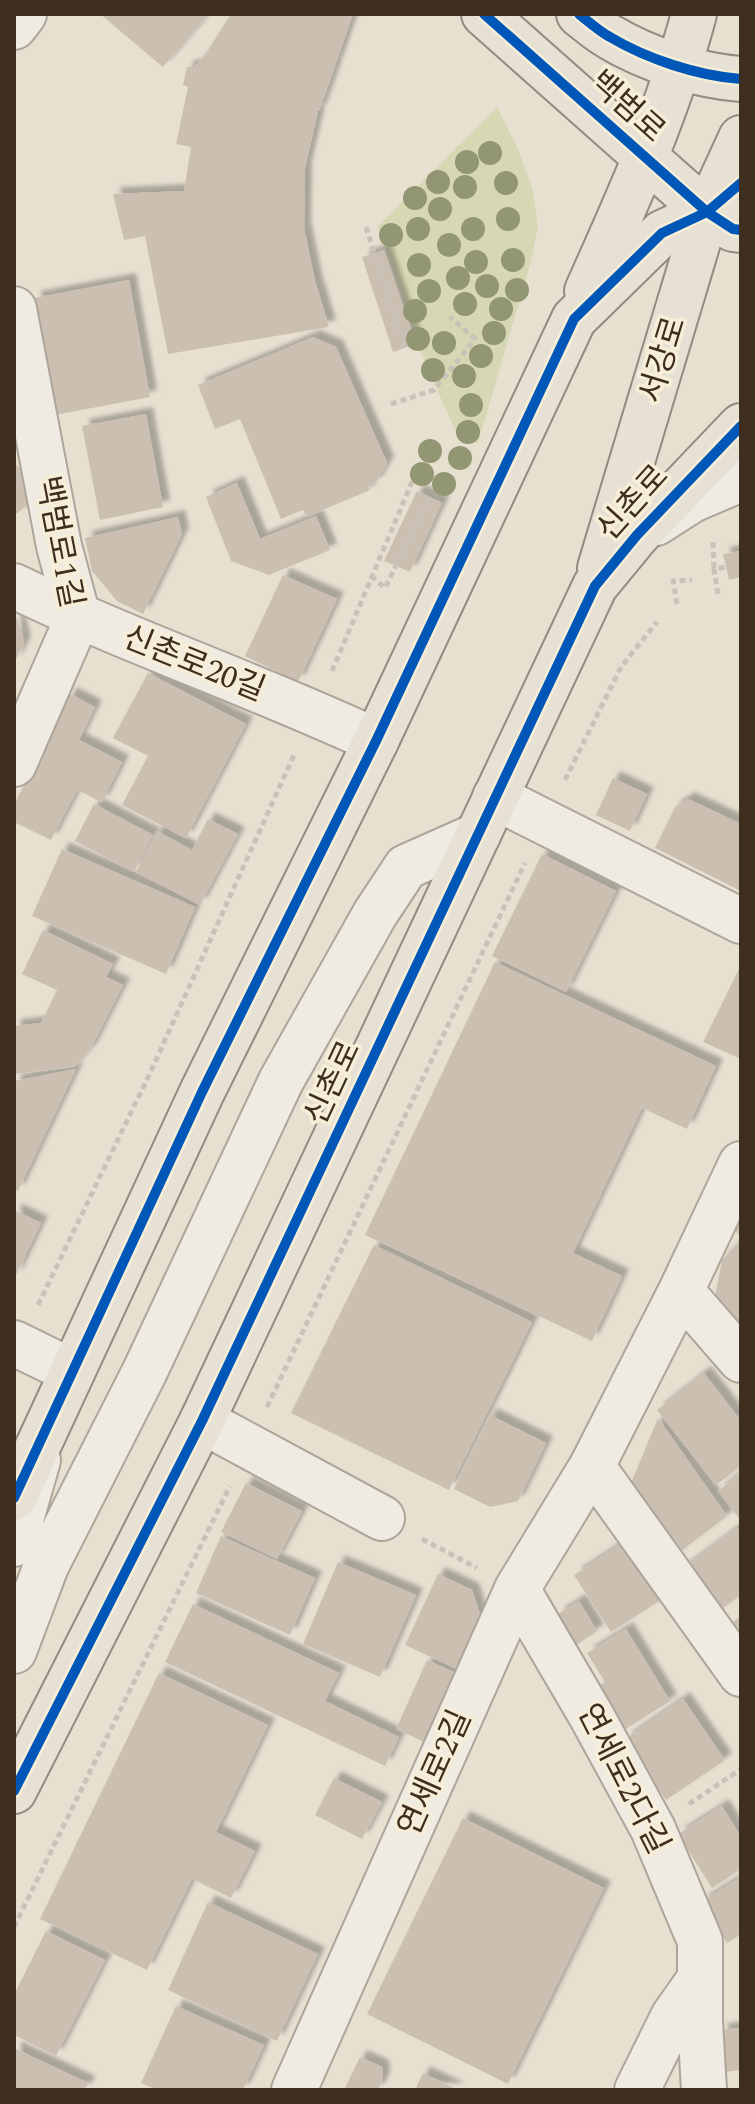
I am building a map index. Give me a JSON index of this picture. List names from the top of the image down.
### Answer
{
  "streets": {
    "main road": ["백범로", "서강로", "신촌로"],
    "street": [
      "백범로1길",
      "신촌로20길",
      "연세로2길",
      "연세로2다길"
    ]
  },
  "crossings": [
    ["백범로", "서강로"],
    ["서강로", "신촌로"],
    ["백범로1길", "신촌로20길"],
    ["연세로2길", "연세로2다길"]
  ]
}
